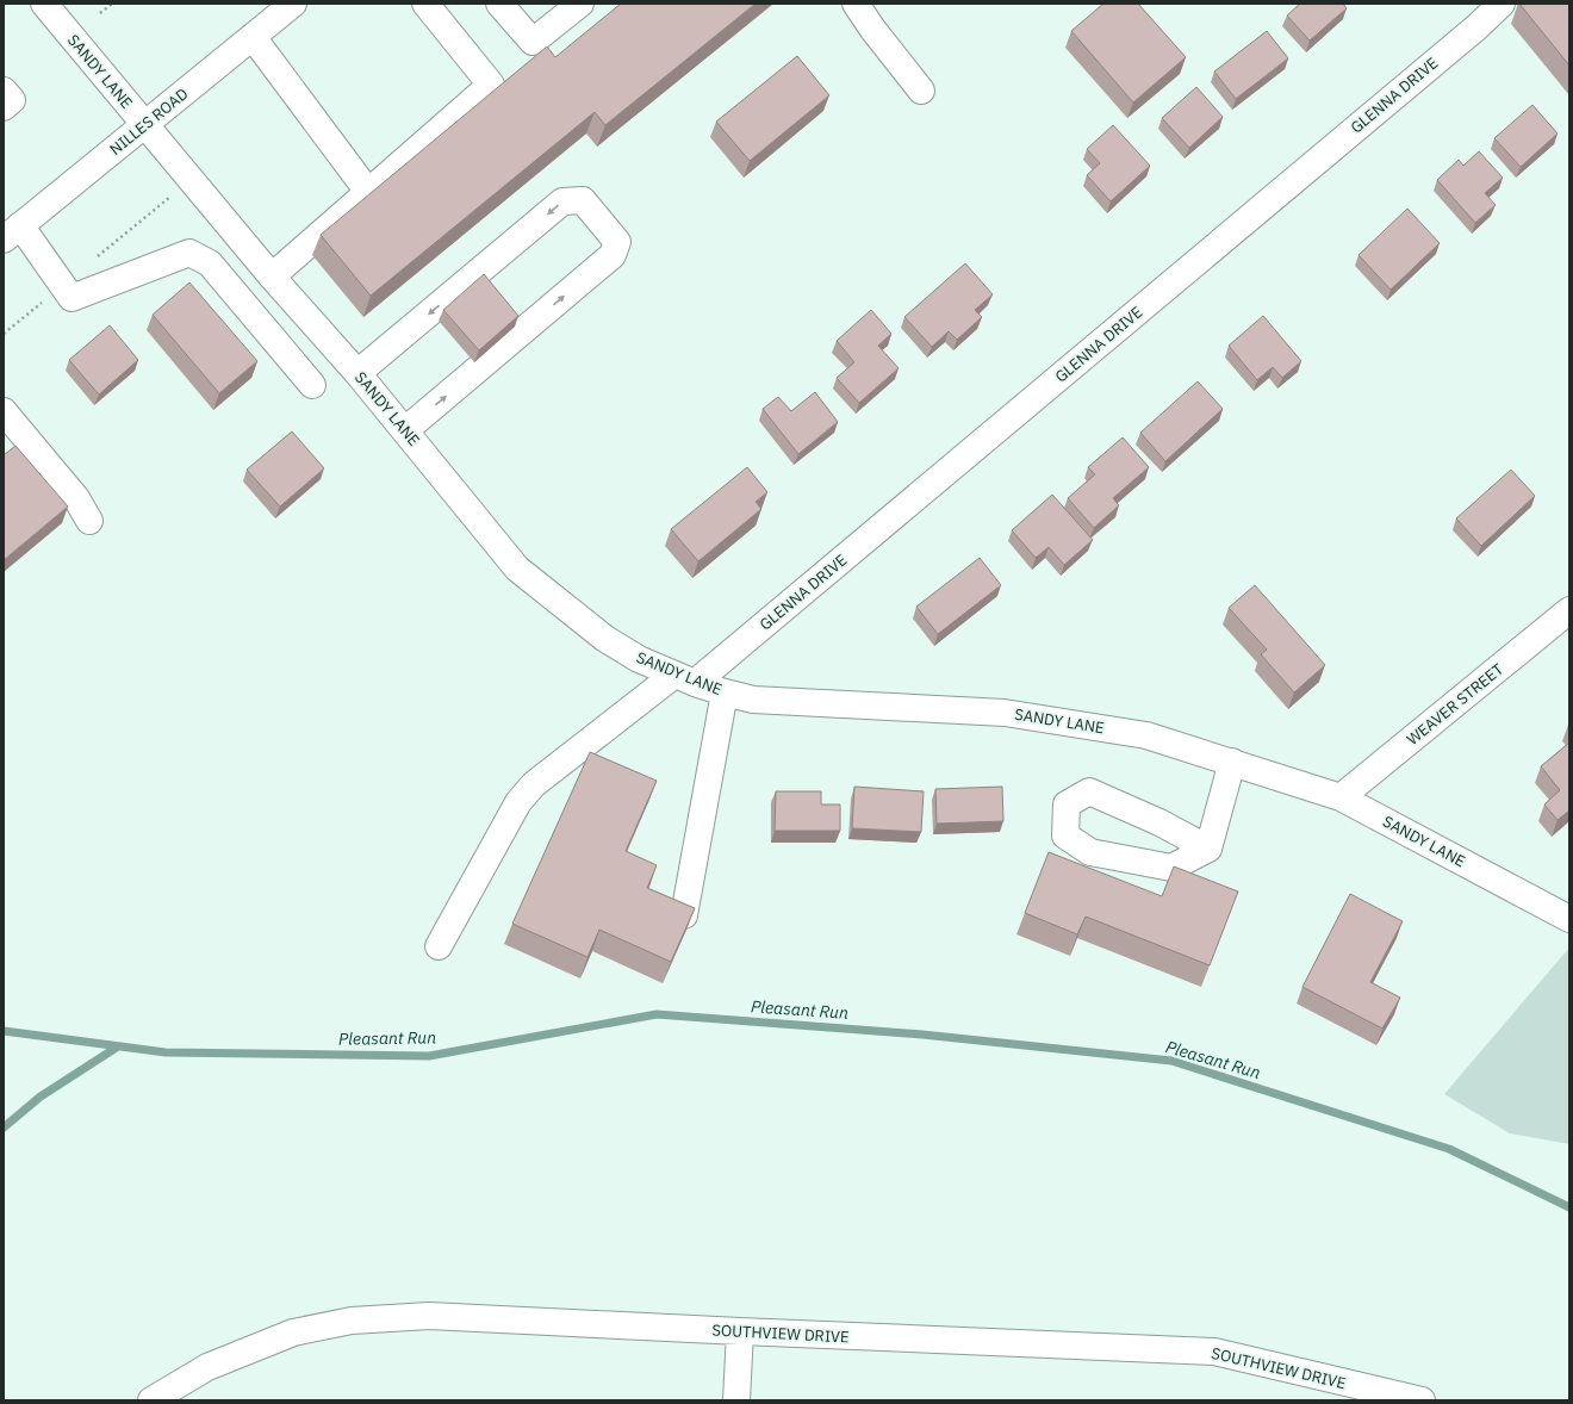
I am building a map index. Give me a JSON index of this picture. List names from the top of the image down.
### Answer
{
  "streets": {
    "street": [
      "SANDY LANE",
      "GLENNA DRIVE",
      "NILLES ROAD",
      "WEAVER STREET",
      "SOUTHVIEW DRIVE"
    ]
  },
  "crossings": [
    ["SANDY LANE", "GLENNA DRIVE"],
    ["SANDY LANE", "NILLES ROAD"],
    ["SANDY LANE", "WEAVER STREET"]
  ],
  "water": ["Pleasant Run"]
}
